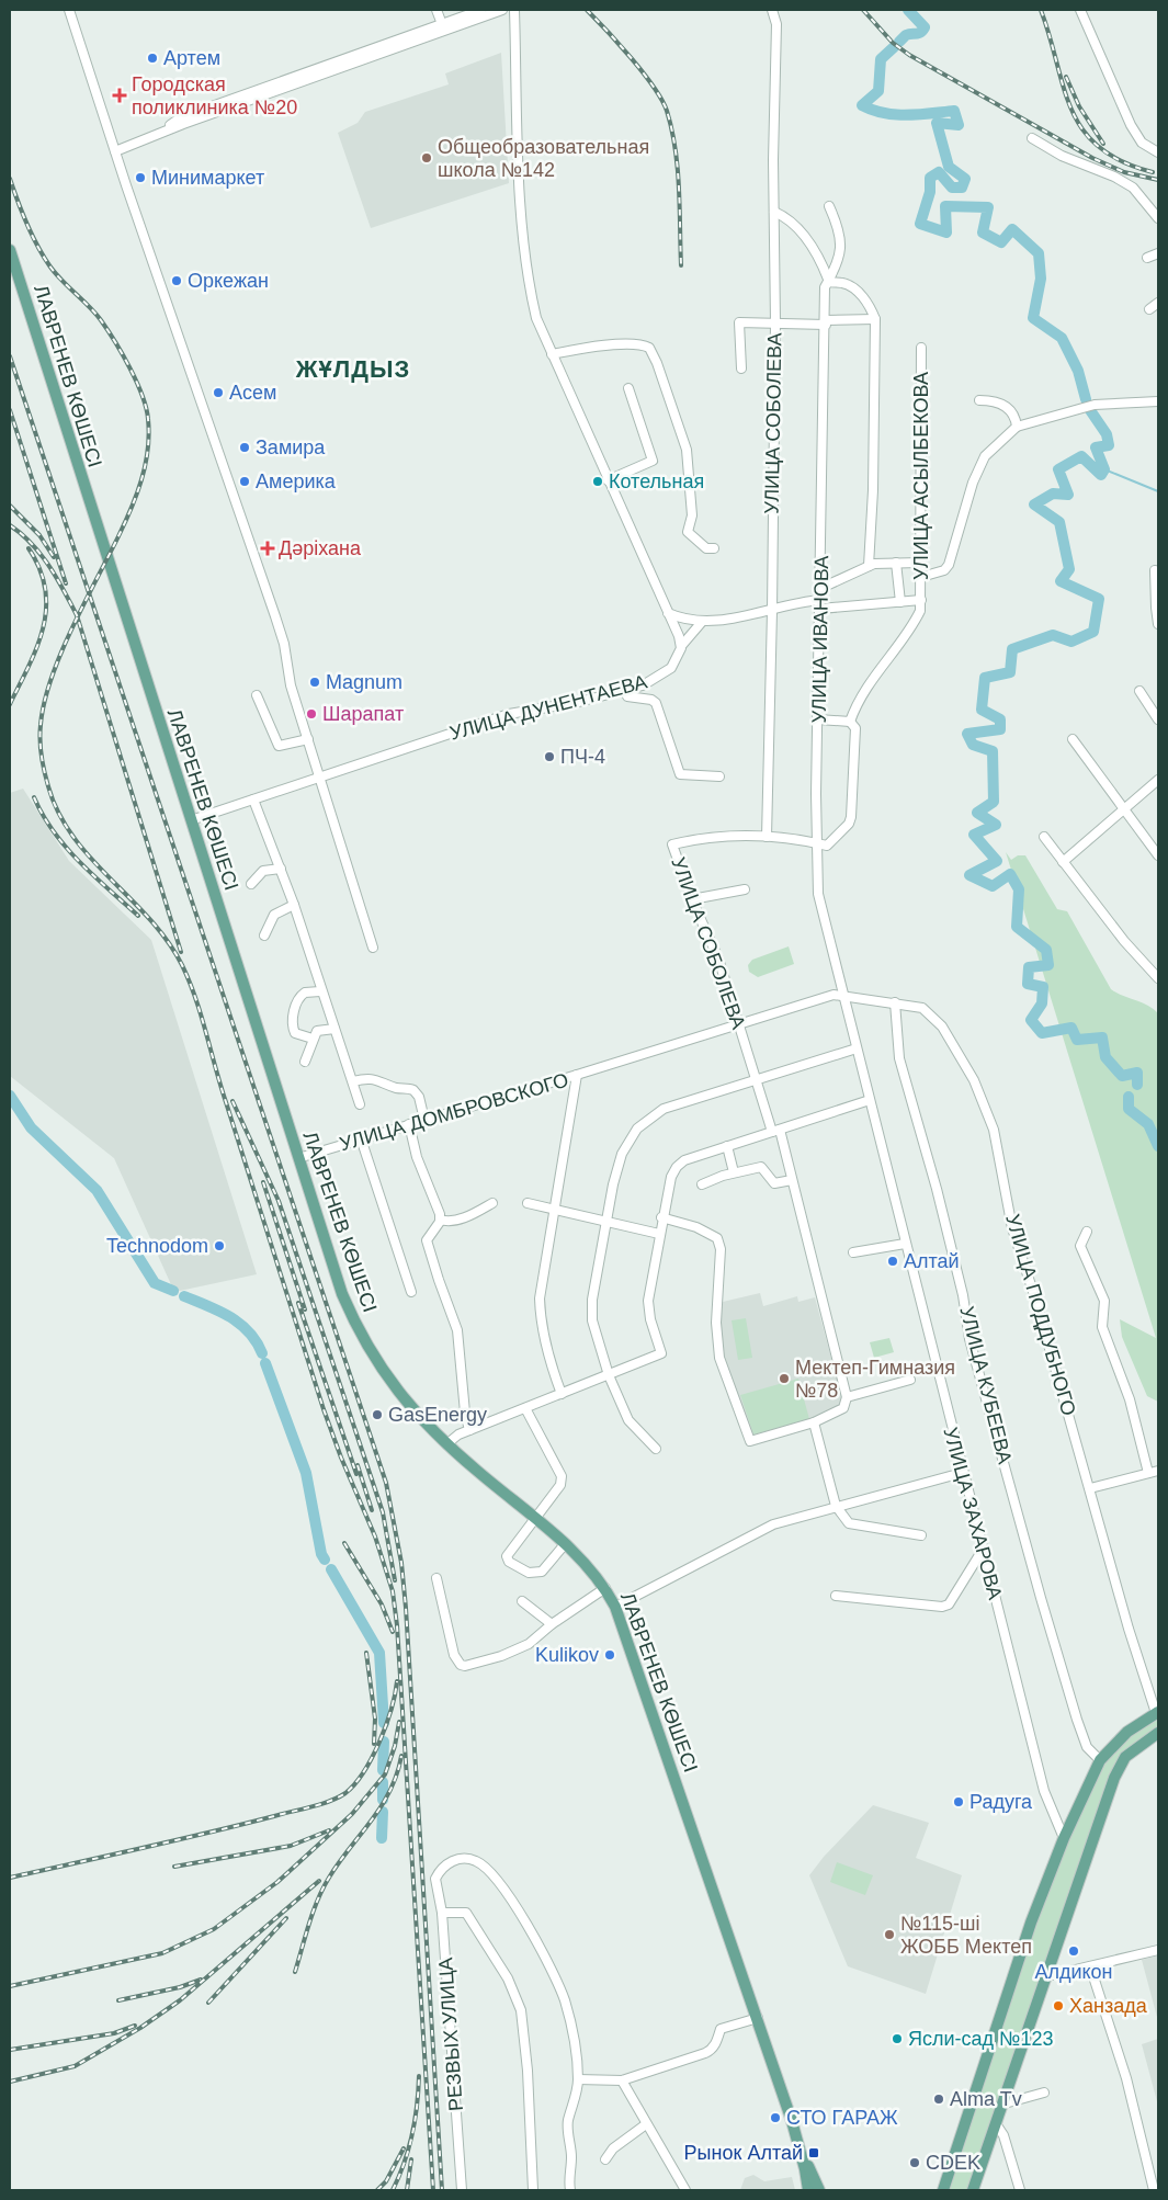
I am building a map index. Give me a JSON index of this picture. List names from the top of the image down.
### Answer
{
  "streets": {
    "main road": ["ЛАВРЕНЕВ КӨШЕСІ"],
    "street": [
      "УЛИЦА СОБОЛЕВА",
      "УЛИЦА АСЫЛБЕКОВА",
      "УЛИЦА ИВАНОВА",
      "УЛИЦА ДУНЕНТАЕВА",
      "УЛИЦА ДОМБРОВСКОГО",
      "УЛИЦА ПОДДУБНОГО",
      "УЛИЦА КУБЕЕВА",
      "УЛИЦА ЗАХАРОВА",
      "РЕЗВЫХ УЛИЦА"
    ]
  },
  "crossings": [
    ["ЛАВРЕНЕВ КӨШЕСІ", "УЛИЦА ДУНЕНТАЕВА"],
    ["ЛАВРЕНЕВ КӨШЕСІ", "УЛИЦА ДОМБРОВСКОГО"],
    ["УЛИЦА СОБОЛЕВА", "УЛИЦА ИВАНОВА"],
    ["УЛИЦА СОБОЛЕВА", "УЛИЦА ДОМБРОВСКОГО"],
    ["УЛИЦА АСЫЛБЕКОВА", "УЛИЦА ИВАНОВА"],
    ["УЛИЦА ИВАНОВА", "УЛИЦА ДОМБРОВСКОГО"],
    ["УЛИЦА ИВАНОВА", "УЛИЦА ПОДДУБНОГО"],
    ["УЛИЦА ИВАНОВА", "УЛИЦА ЗАХАРОВА"],
    ["УЛИЦА ДОМБРОВСКОГО", "УЛИЦА ПОДДУБНОГО"],
    ["УЛИЦА ДОМБРОВСКОГО", "УЛИЦА ЗАХАРОВА"],
    ["УЛИЦА ПОДДУБНОГО", "УЛИЦА КУБЕЕВА"],
    ["УЛИЦА ПОДДУБНОГО", "УЛИЦА ЗАХАРОВА"]
  ],
  "districts": ["ЖҰЛДЫЗ"],
  "places": {
    "other": [
      "Артем",
      "Общеобразовательная школа №142",
      "Минимаркет",
      "Оркежан",
      "Асем",
      "Замира",
      "Америка",
      "Котельная",
      "Magnum",
      "Шарапат",
      "ПЧ-4",
      "Technodom",
      "Алтай",
      "Мектеп-Гимназия №78",
      "GasEnergy",
      "Kulikov",
      "Радуга",
      "№115-ші ЖОББ Мектеп",
      "Алдикон",
      "Ханзада",
      "Ясли-сад №123",
      "Alma Tv",
      "СТО ГАРАЖ",
      "CDEK"
    ],
    "health": ["Городская поликлиника №20", "Дəріхана"],
    "transit": ["Рынoк Алтай"]
  }
}
